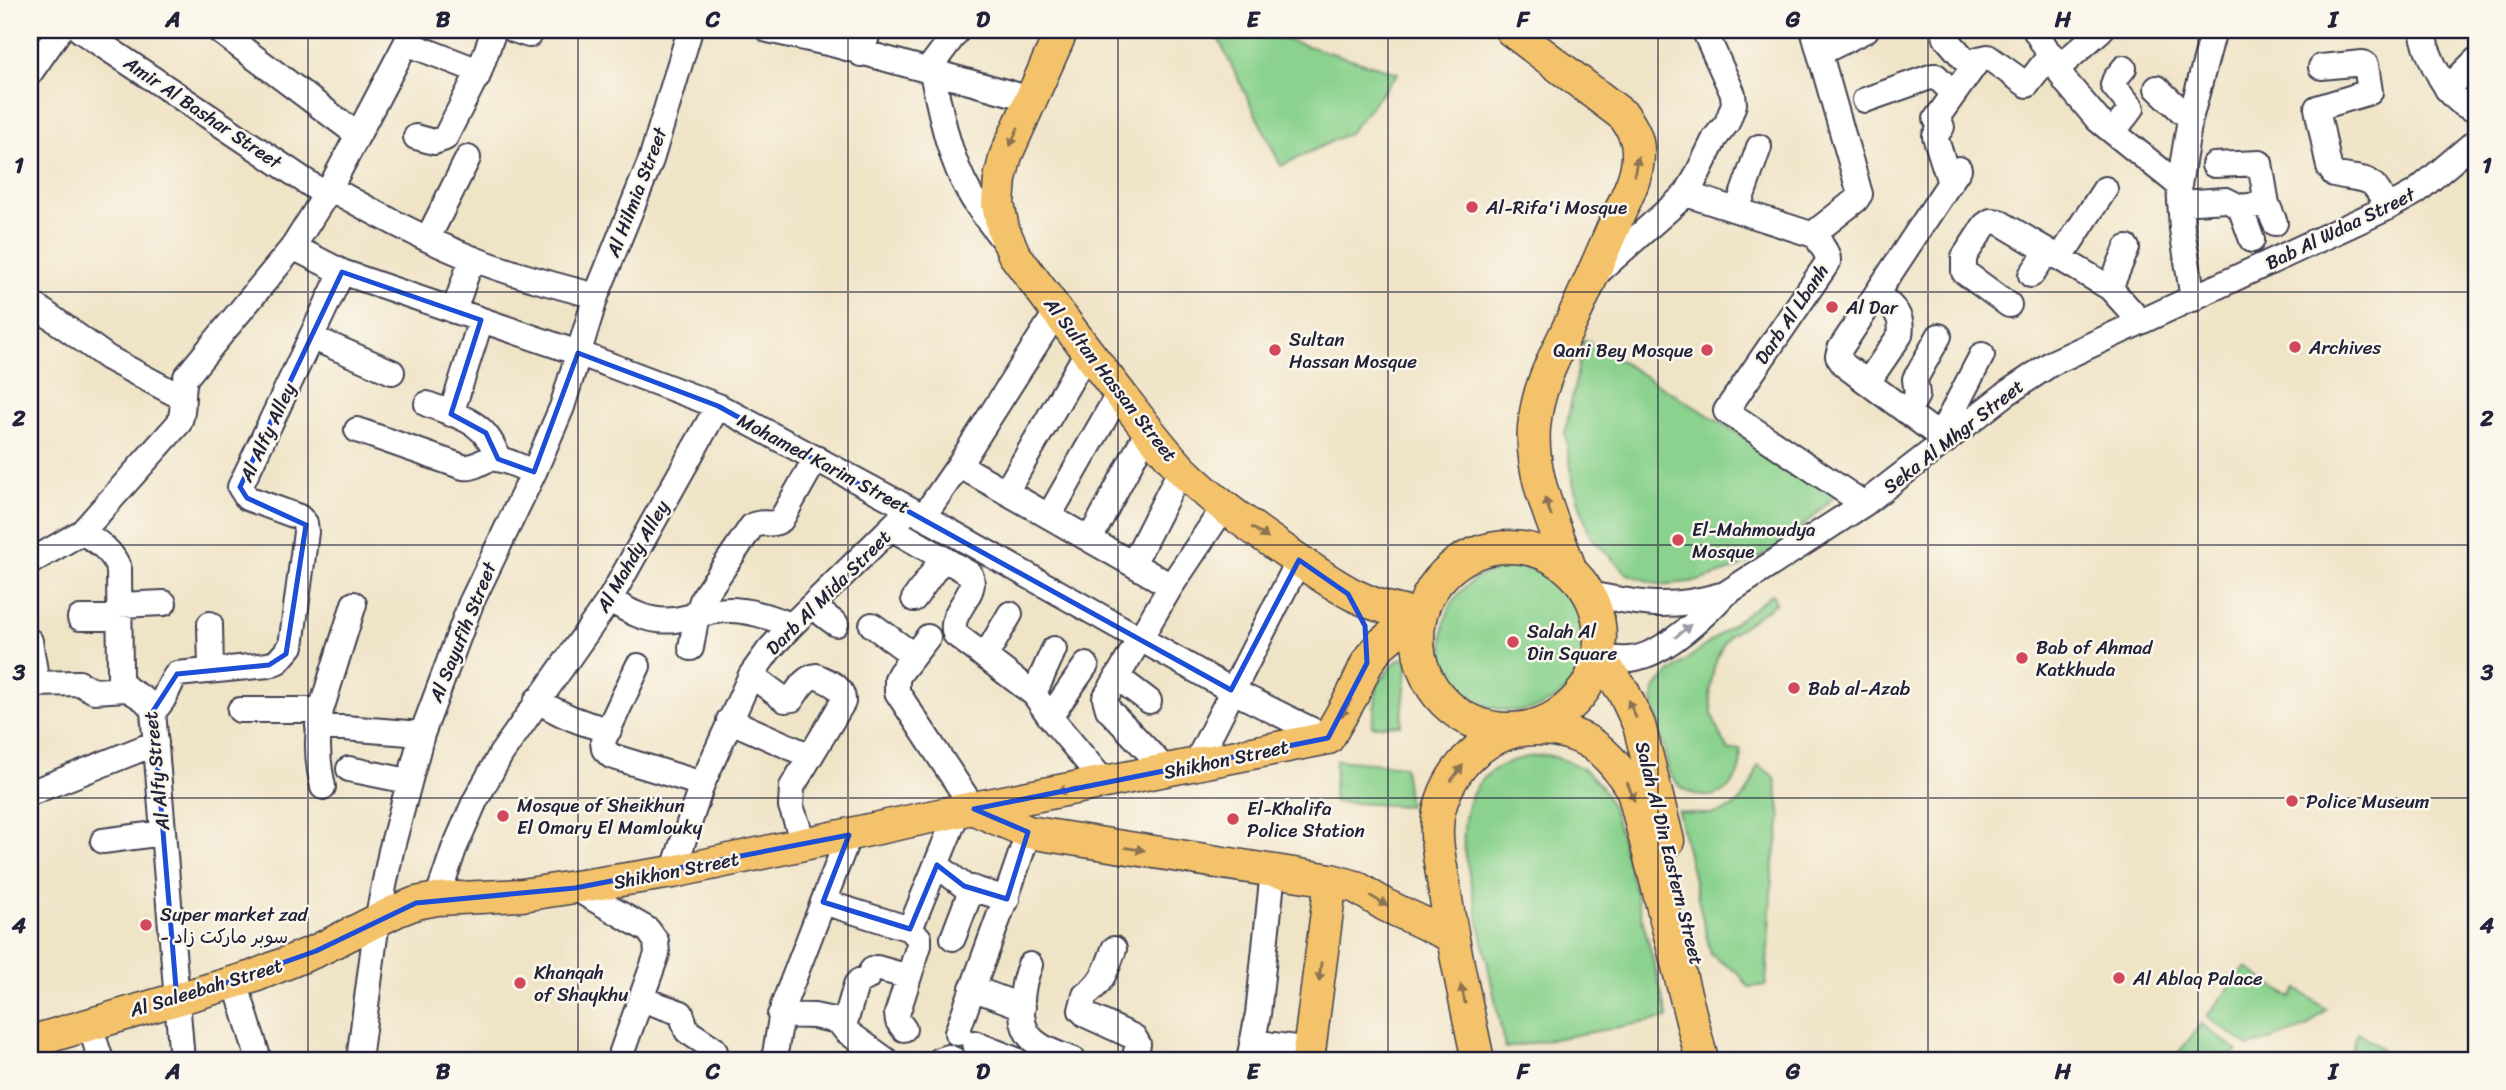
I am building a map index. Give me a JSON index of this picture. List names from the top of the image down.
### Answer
{
  "streets": {
    "main road": [
      "Al Sultan Hassan Street",
      "Shikhon Street",
      "Salah Al Din Eastern Street",
      "Al Saleebah Street"
    ],
    "street": [
      "Amir Al Bashar Street",
      "Al Hilmia Street",
      "Bab Al Wdaa Street",
      "Darb Al Lbanh",
      "Al Alfy Alley",
      "Seka Al Mhgr Street",
      "Mohamed Karim Street",
      "Al Mahdy Alley",
      "Darb Al Mida Street",
      "Al Sayufih Street",
      "Al Alfy Street"
    ]
  },
  "crossings": [
    ["Amir Al Bashar Street", "Al Hilmia Street"],
    ["Al Hilmia Street", "Mohamed Karim Street"],
    ["Al Hilmia Street", "Al Sayufih Street"],
    ["Bab Al Wdaa Street", "Seka Al Mhgr Street"],
    ["Darb Al Lbanh", "Seka Al Mhgr Street"],
    ["Al Sultan Hassan Street", "Seka Al Mhgr Street"],
    ["Al Sultan Hassan Street", "Darb Al Mida Street"],
    ["Al Sultan Hassan Street", "Salah Al Din Eastern Street"],
    ["Al Alfy Alley", "Mohamed Karim Street"],
    ["Al Alfy Alley", "Al Alfy Street"],
    ["Seka Al Mhgr Street", "Salah Al Din Eastern Street"],
    ["Mohamed Karim Street", "Al Mahdy Alley"],
    ["Mohamed Karim Street", "Darb Al Mida Street"],
    ["Mohamed Karim Street", "Al Sayufih Street"],
    ["Mohamed Karim Street", "Shikhon Street"],
    ["Al Mahdy Alley", "Shikhon Street"],
    ["Darb Al Mida Street", "Shikhon Street"],
    ["Al Sayufih Street", "Shikhon Street"],
    ["Al Sayufih Street", "Al Saleebah Street"],
    ["Shikhon Street", "Al Saleebah Street"],
    ["Al Alfy Street", "Al Saleebah Street"]
  ],
  "places": [
    "Al-Rifa'i Mosque",
    "Al Dar",
    "Archives",
    "Sultan Hassan Mosque",
    "Qani Bey Mosque",
    "El-Mahmoudya Mosque",
    "Salah Al Din Square",
    "Bab of Ahmad Katkhuda",
    "Bab al-Azab",
    "Police Museum",
    "Mosque of Sheikhun El Omary El Mamlouky",
    "El-Khalifa Police Station",
    "Super market zad - سوبر ماركت زاد",
    "Al Ablaq Palace",
    "Khanqah of Shaykhu"
  ],
  "grid": {
    "columns": [
      "A",
      "B",
      "C",
      "D",
      "E",
      "F",
      "G",
      "H",
      "I"
    ],
    "rows": [
      "1",
      "2",
      "3",
      "4"
    ]
  }
}
